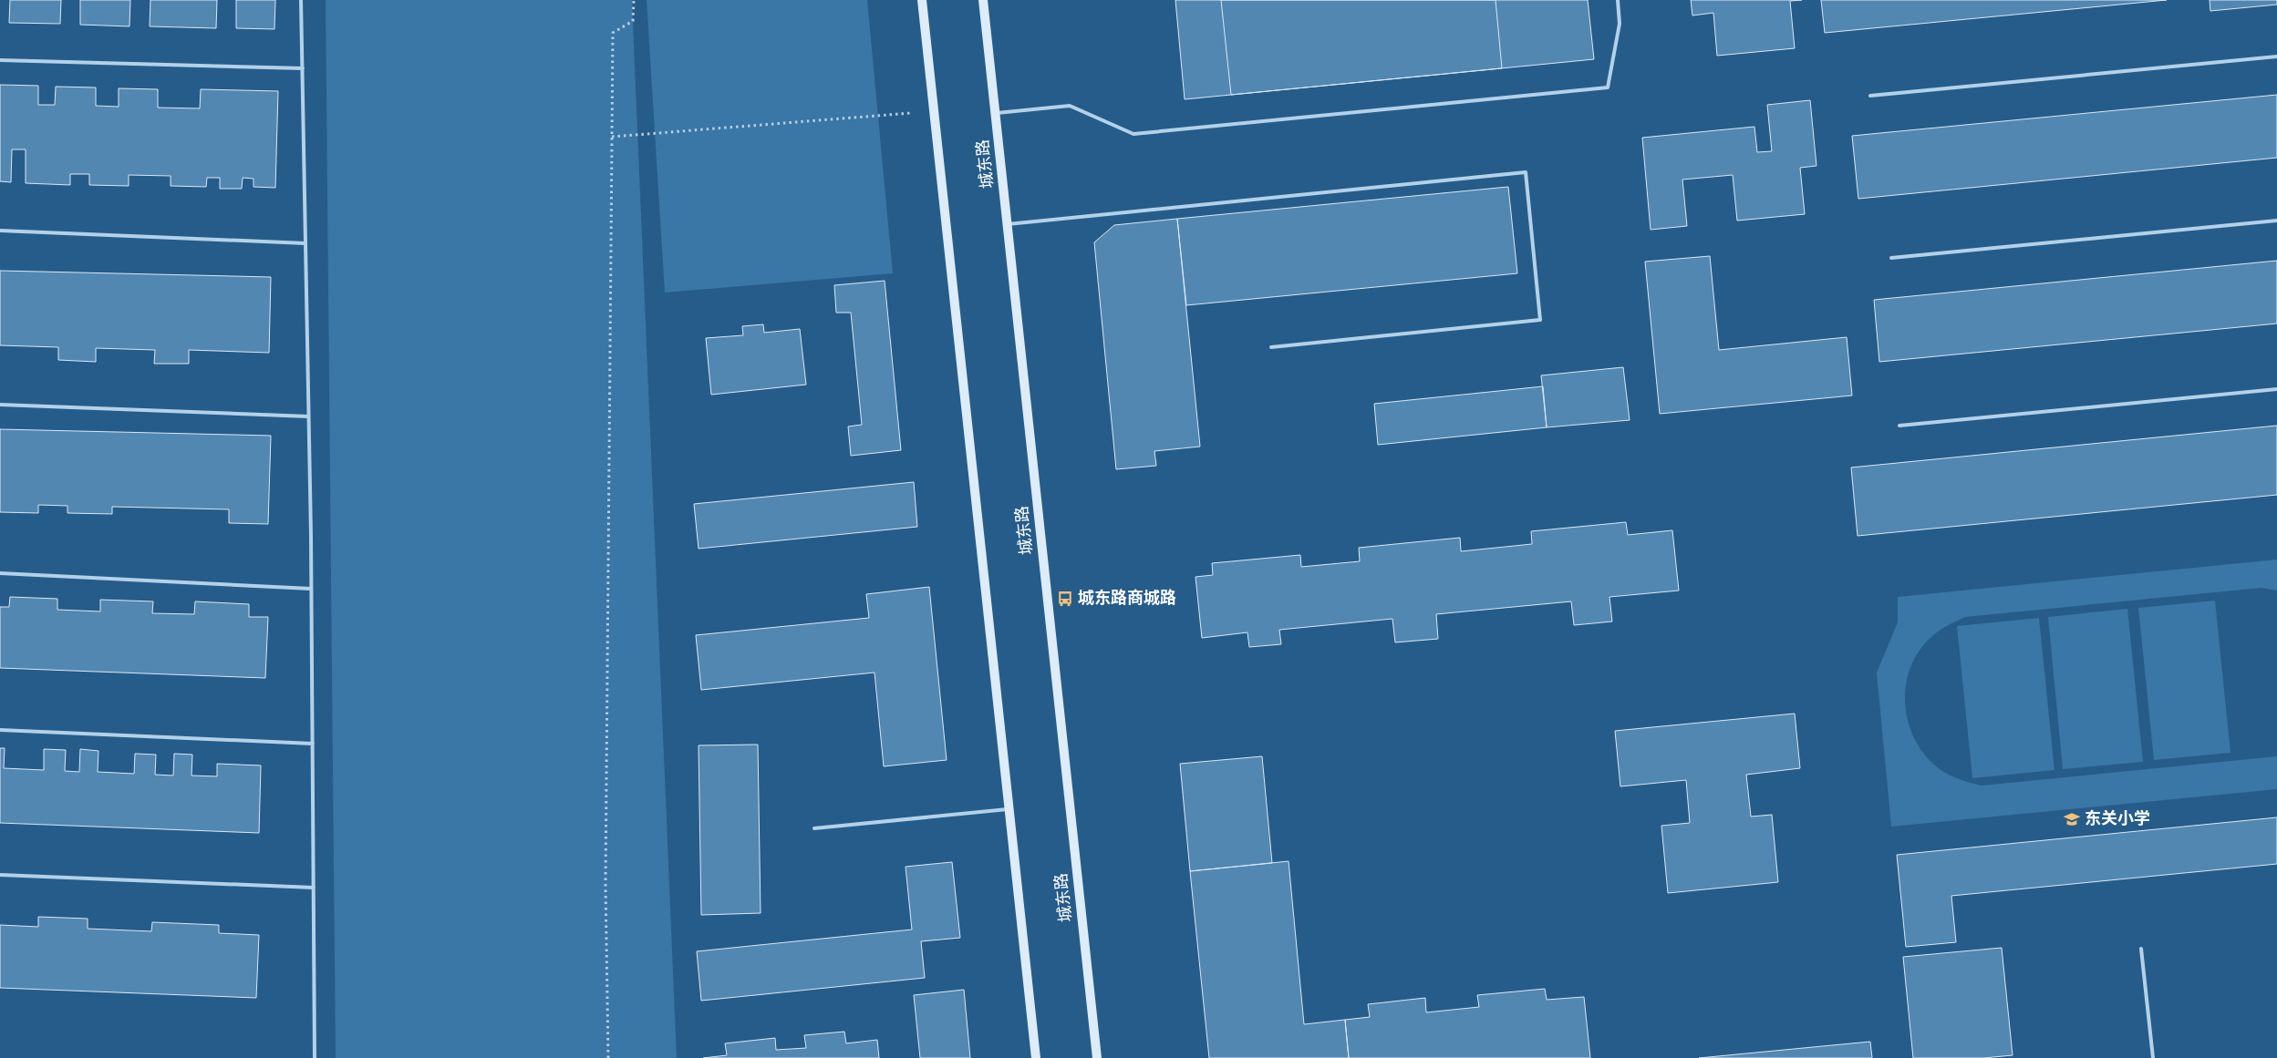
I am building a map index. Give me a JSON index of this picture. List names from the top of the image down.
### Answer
{
  "streets": {
    "main road": ["城东路"]
  },
  "places": {
    "bus stop": ["城东路商城路"],
    "school or university": ["东关小学"]
  }
}
